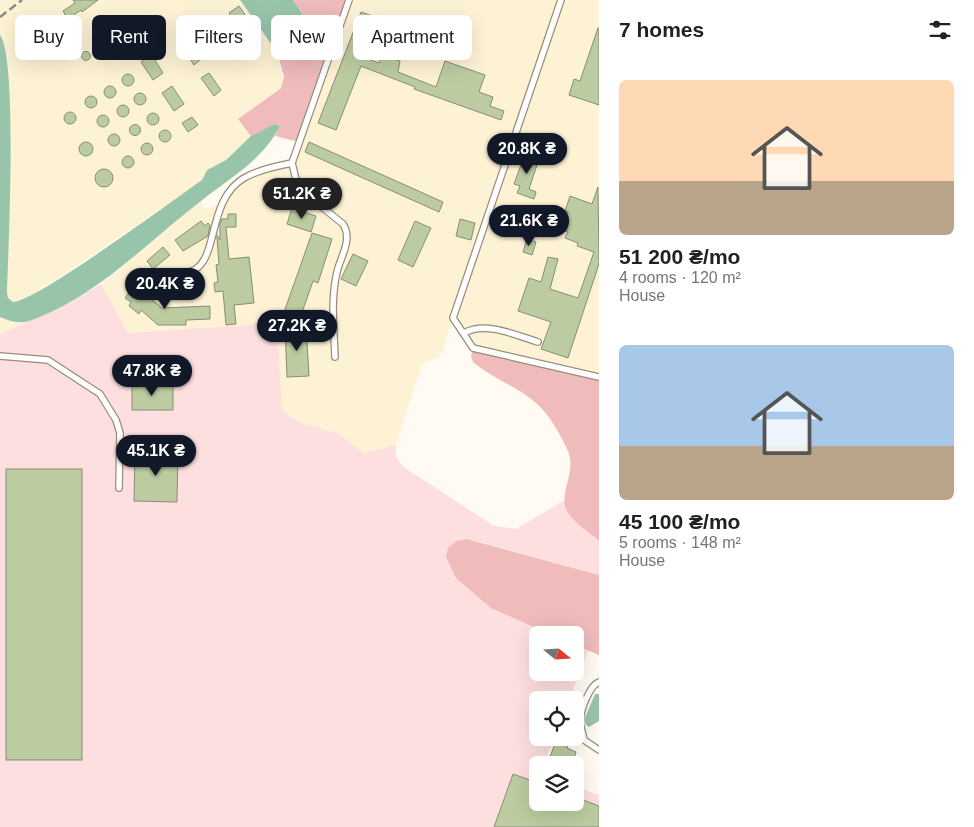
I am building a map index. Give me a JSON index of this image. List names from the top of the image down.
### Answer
{
  "north": "right",
  "page": {
    "heading": "7 homes",
    "chip": [
      "Buy",
      "Rent",
      "Filters",
      "New",
      "Apartment"
    ],
    "list": [
      {
        "name": "51 200 ₴/mo",
        "note": "4 rooms · 120 m² · House"
      },
      {
        "name": "45 100 ₴/mo",
        "note": "5 rooms · 148 m² · House"
      }
    ],
    "price": [
      "20.8K ₴",
      "51.2K ₴",
      "21.6K ₴",
      "20.4K ₴",
      "27.2K ₴",
      "47.8K ₴",
      "45.1K ₴"
    ]
  }
}
